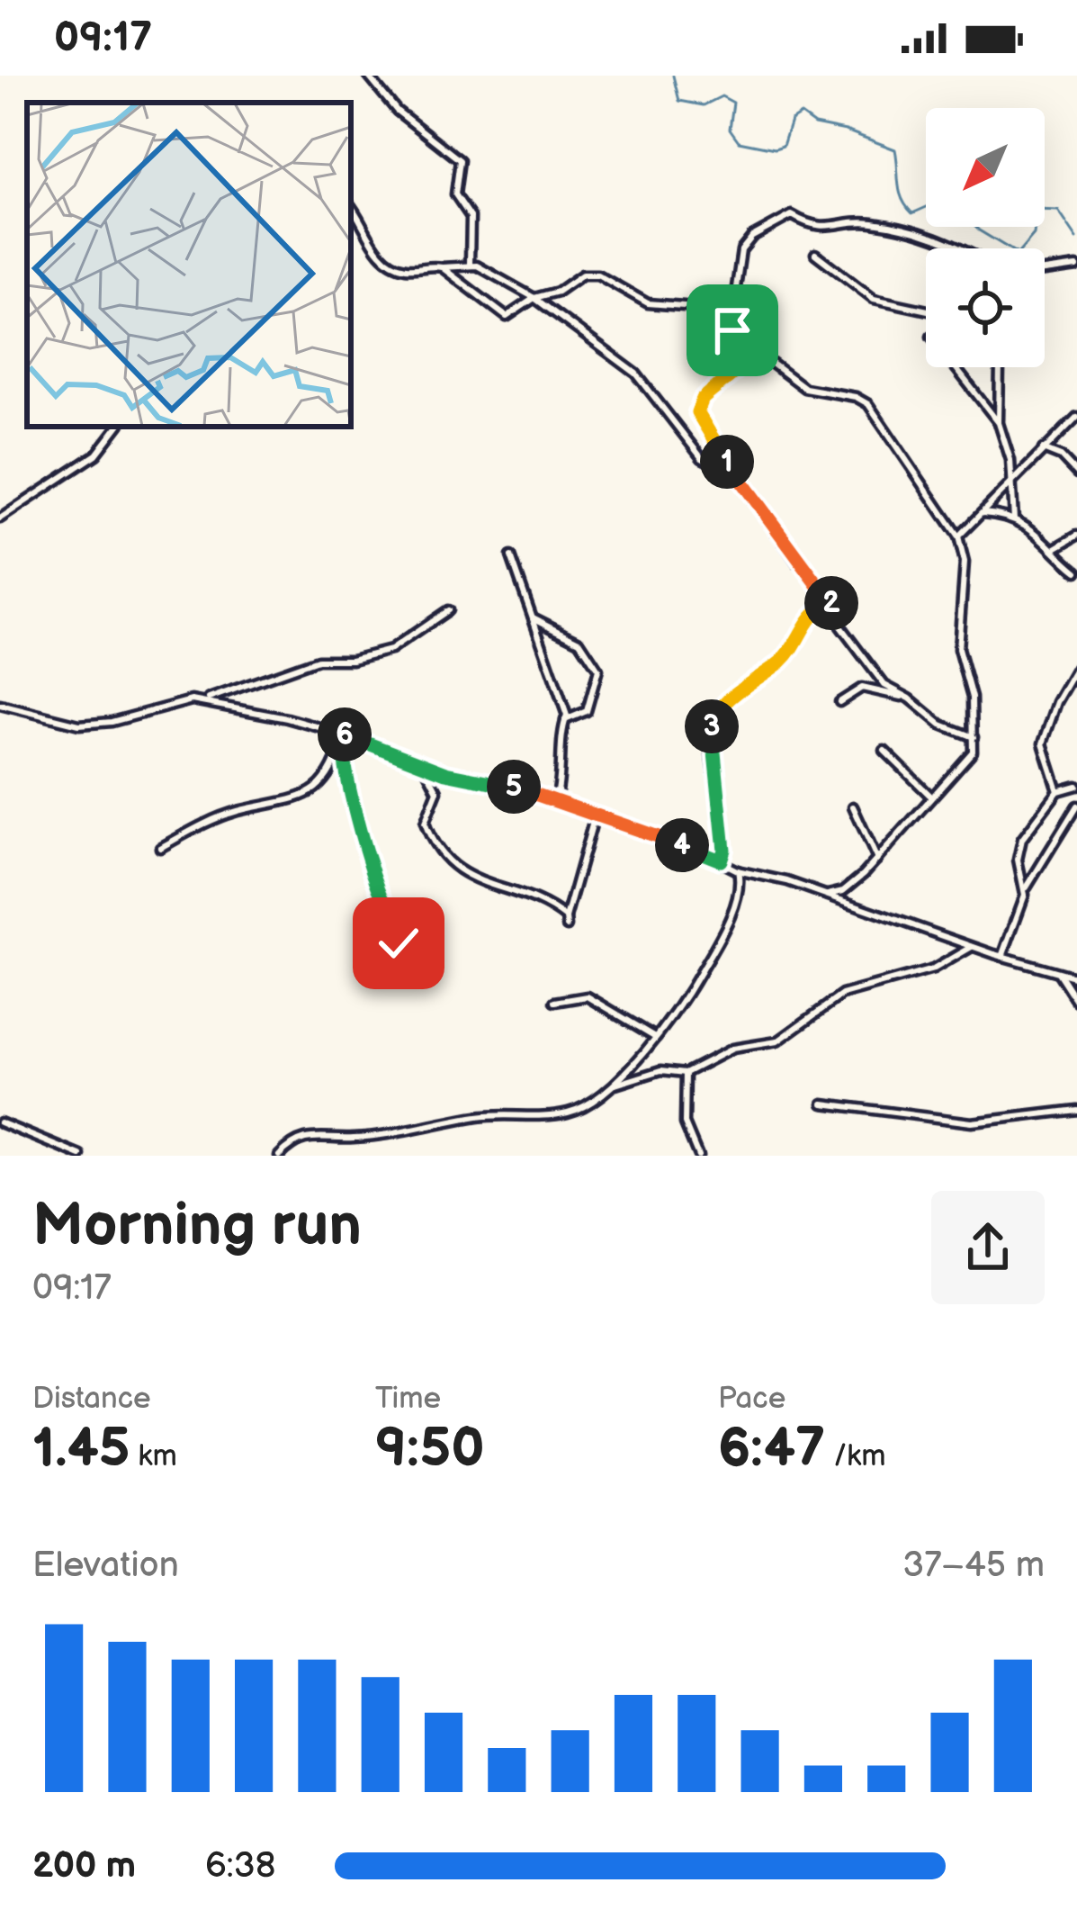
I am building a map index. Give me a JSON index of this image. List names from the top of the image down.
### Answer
{
  "north": "bottom left",
  "page": {
    "status": "09:17",
    "pins": [
      "1",
      "2",
      "3",
      "6",
      "5",
      "4"
    ],
    "heading": ["Morning run", "09:17"],
    "stats": [
      ["Distance", "1.45 km"],
      ["Time", "9:50"],
      ["Pace", "6:47 /km"]
    ],
    "chart": ["Elevation", "37–45 m"],
    "list": [
      {
        "name": "200 m",
        "note": "6:38"
      }
    ]
  }
}
